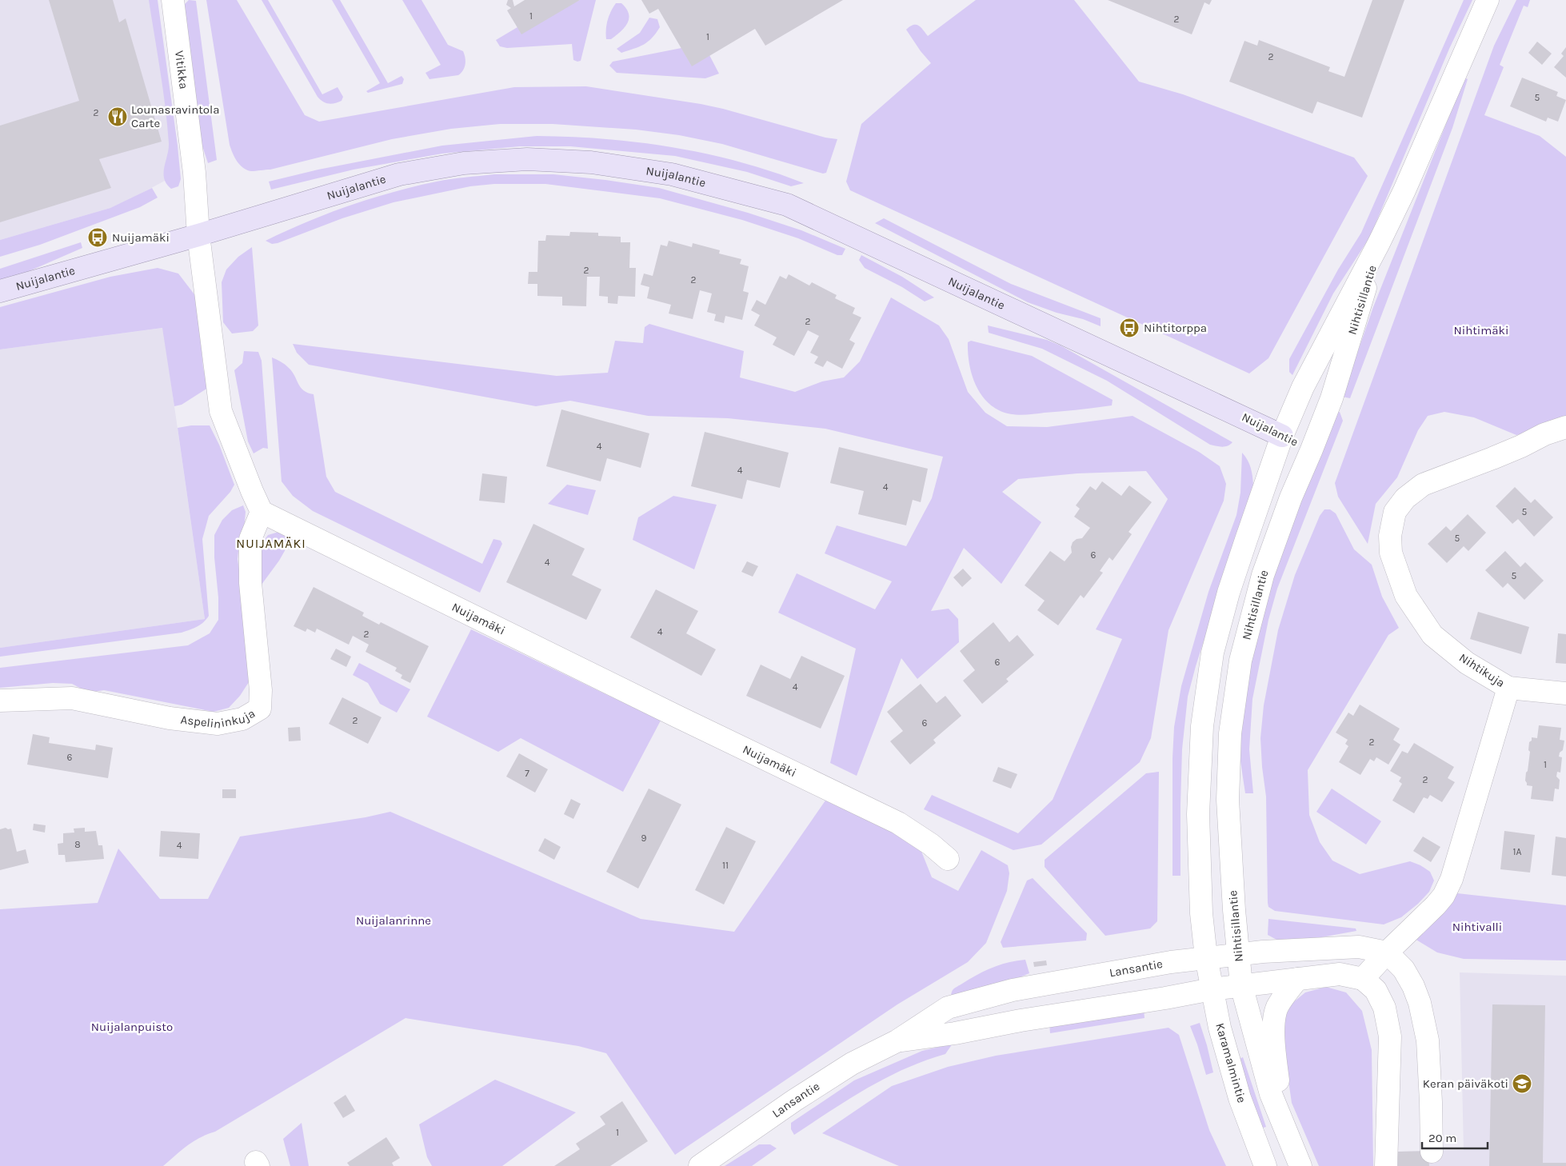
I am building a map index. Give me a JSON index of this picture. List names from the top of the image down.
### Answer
{
  "streets": {
    "main road": ["Nuijalantie"],
    "street": [
      "Vitikka",
      "Nihtisillantie",
      "Nuijamäki",
      "Nihtikuja",
      "Aspelininkuja",
      "Lansantie",
      "Karamalmintie"
    ]
  },
  "crossings": [
    ["Vitikka", "Nuijalantie"],
    ["Nuijalantie", "Nihtisillantie"],
    ["Nihtisillantie", "Lansantie"],
    ["Nihtisillantie", "Karamalmintie"],
    ["Nuijamäki", "Aspelininkuja"],
    ["Nihtikuja", "Lansantie"],
    ["Lansantie", "Karamalmintie"]
  ],
  "districts": ["NUIJAMÄKI"],
  "parks": [
    "Nihtimäki",
    "Nuijalanrinne",
    "Nihtivalli",
    "Nuijalanpuisto"
  ],
  "places": {
    "restaurant": ["Lounasravintola Carte"],
    "bus stop": ["Nuijamäki", "Nihtitorppa"],
    "school or university": ["Keran päiväkoti"]
  },
  "house_numbers": [
    "1",
    "2",
    "1",
    "2",
    "5",
    "2",
    "2",
    "2",
    "2",
    "4",
    "4",
    "4",
    "5",
    "5",
    "6",
    "4",
    "5",
    "4",
    "2",
    "6",
    "4",
    "2",
    "6",
    "2",
    "6",
    "1",
    "7",
    "2",
    "9",
    "8",
    "4",
    "1A",
    "11",
    "1"
  ],
  "scale_bar": "20 m"
}
